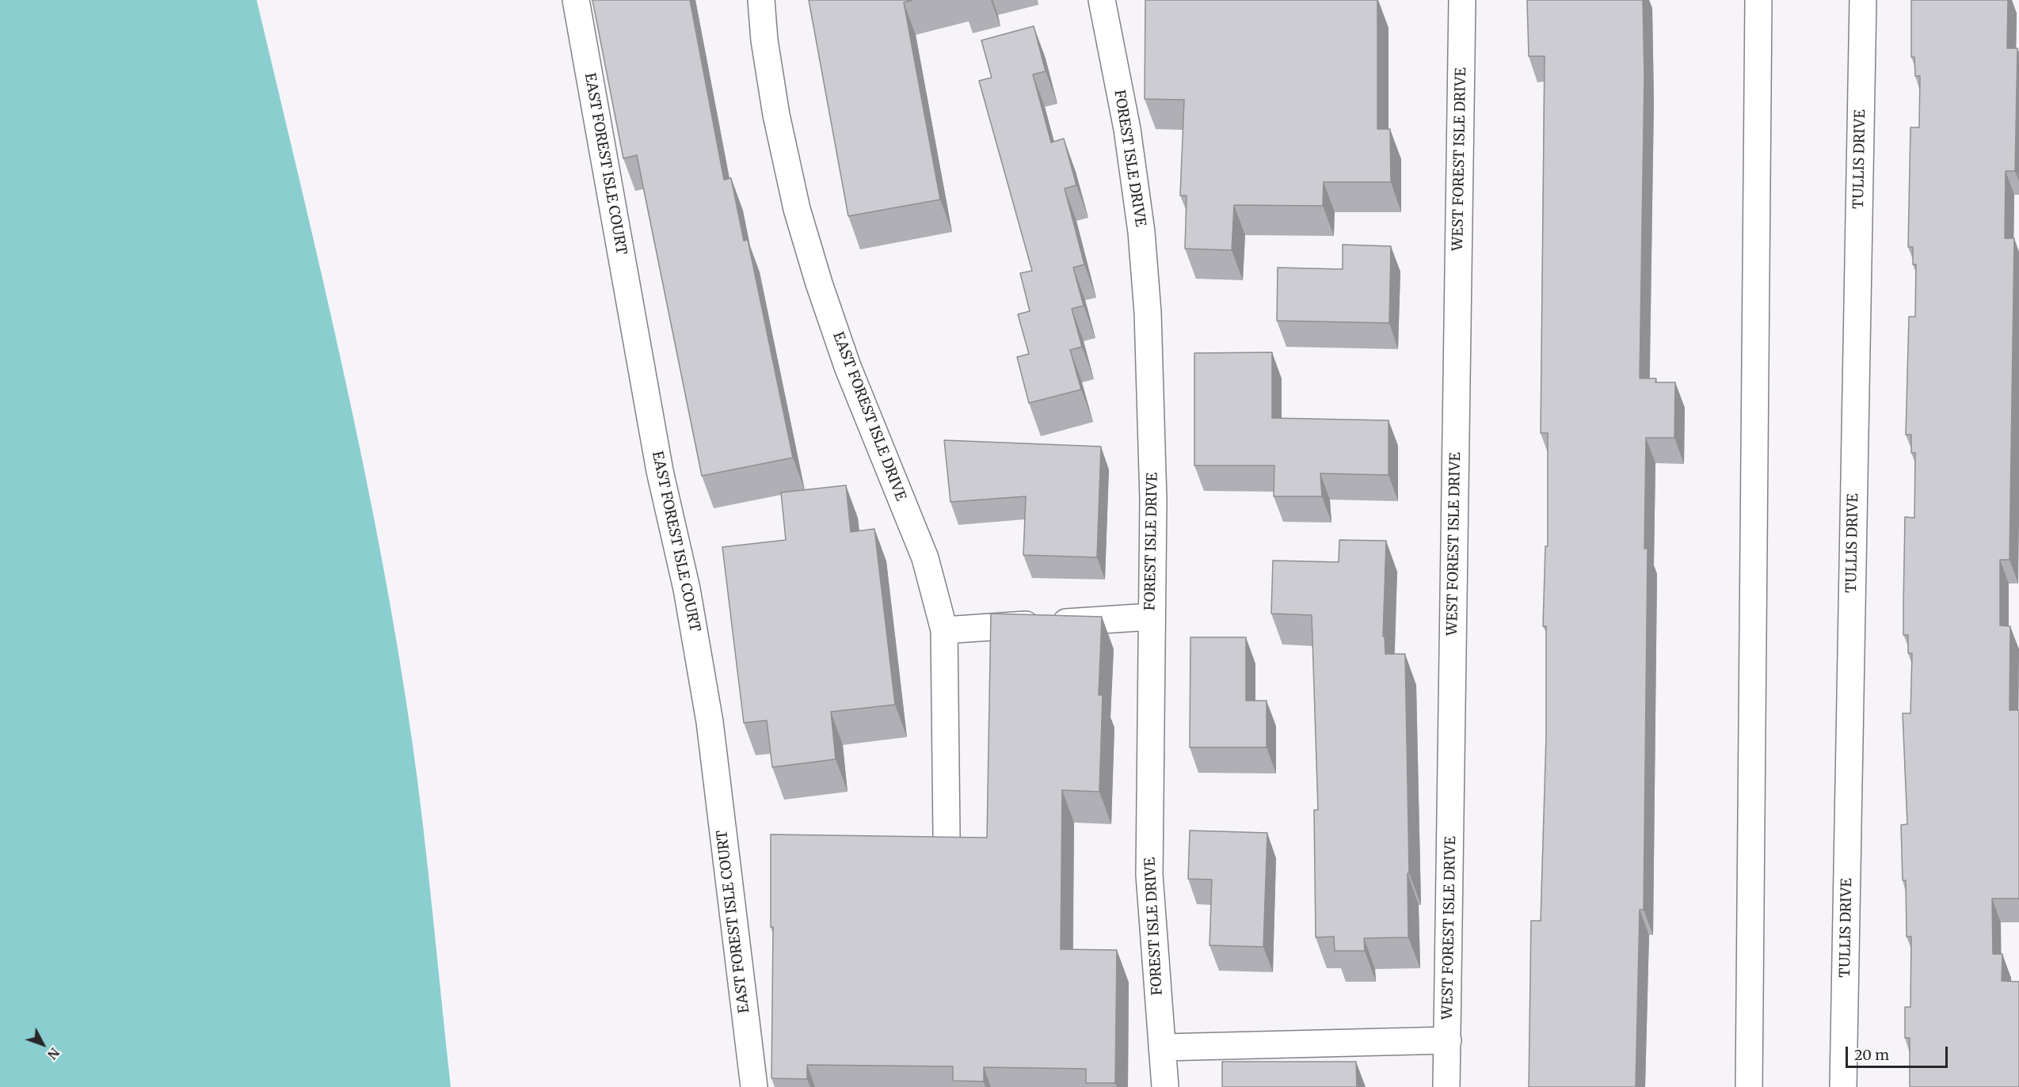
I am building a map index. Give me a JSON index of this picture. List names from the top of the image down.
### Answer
{
  "streets": {
    "street": [
      "FOREST ISLE DRIVE",
      "WEST FOREST ISLE DRIVE",
      "TULLIS DRIVE",
      "EAST FOREST ISLE COURT",
      "EAST FOREST ISLE DRIVE"
    ]
  },
  "scale_bar": "20 m",
  "north": "bottom right"
}
